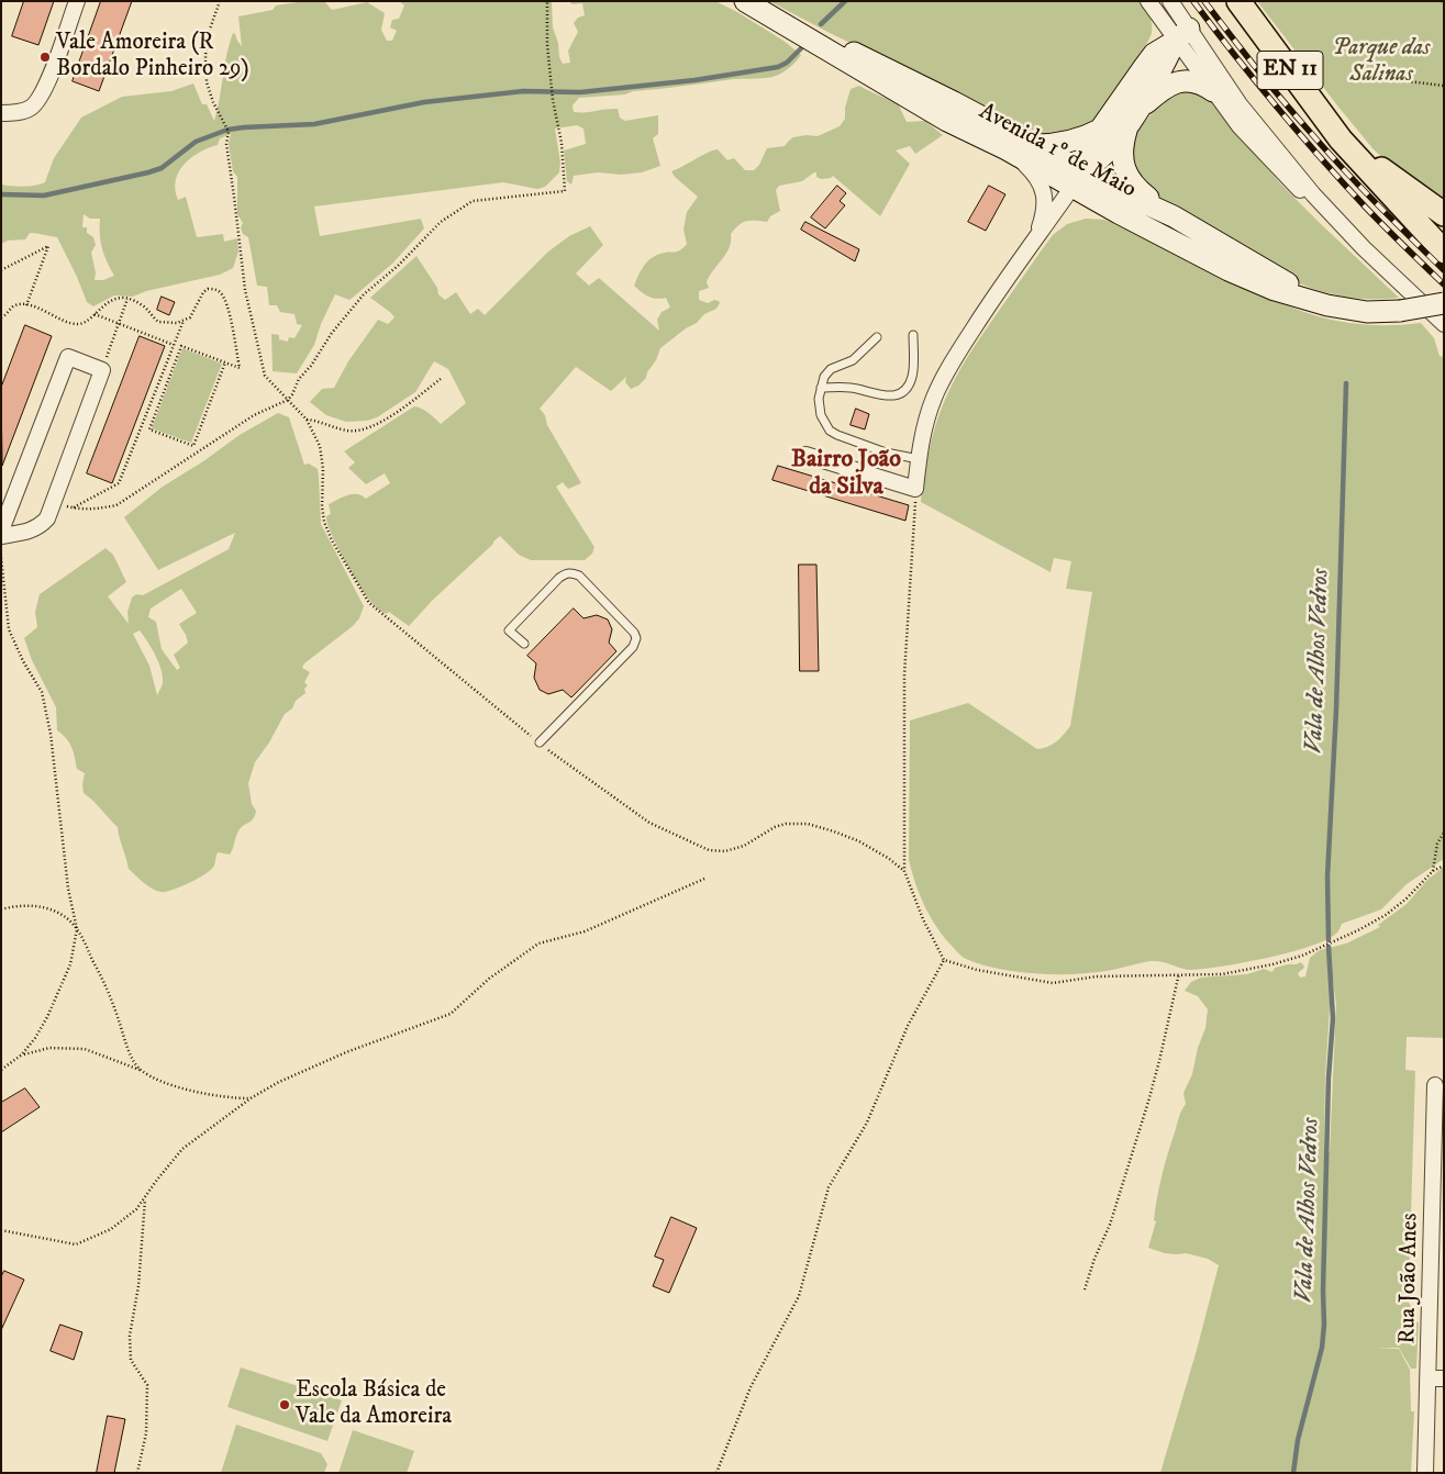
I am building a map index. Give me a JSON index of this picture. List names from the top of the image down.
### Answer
{
  "streets": {
    "main road": ["EN 11", "Avenida 1º de Maio"],
    "street": ["Rua João Anes"]
  },
  "districts": ["Bairro João da Silva"],
  "water": ["Vala de Alhos Vedros"],
  "parks": ["Parque das Salinas"],
  "places": ["Vale Amoreira (R Bordalo Pinheiro 29)", "Escola Básica de Vale da Amoreira"]
}
